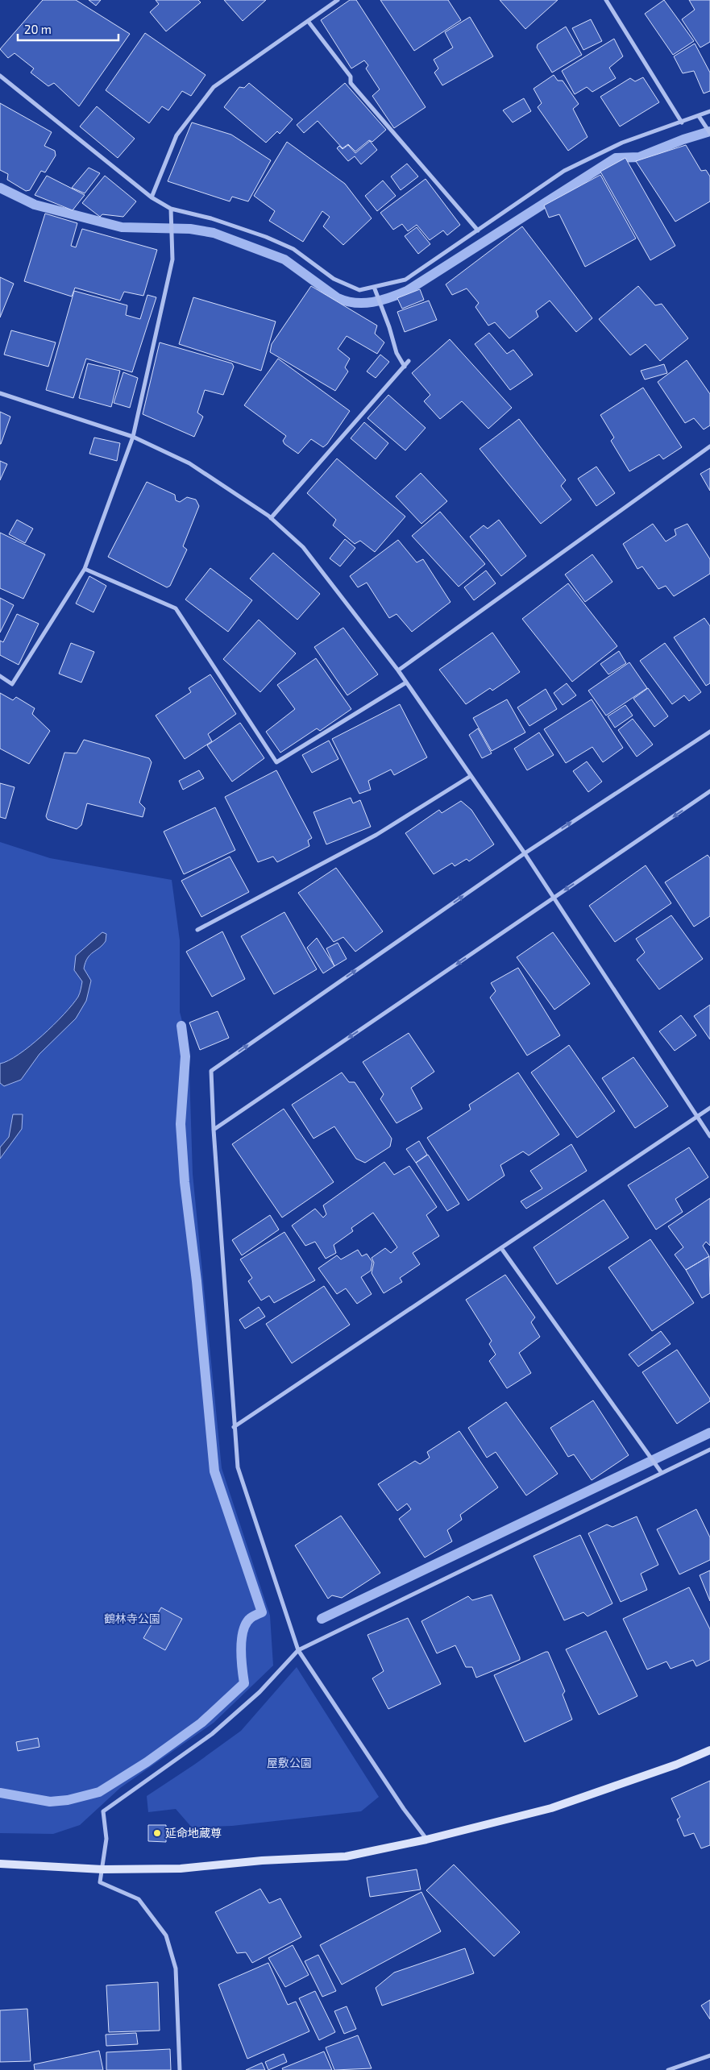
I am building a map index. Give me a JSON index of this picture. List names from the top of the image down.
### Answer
{
  "parks": ["鶴林寺公園", "屋敷公園"],
  "places": ["延命地蔵尊"],
  "scale_bar": "20 m"
}
